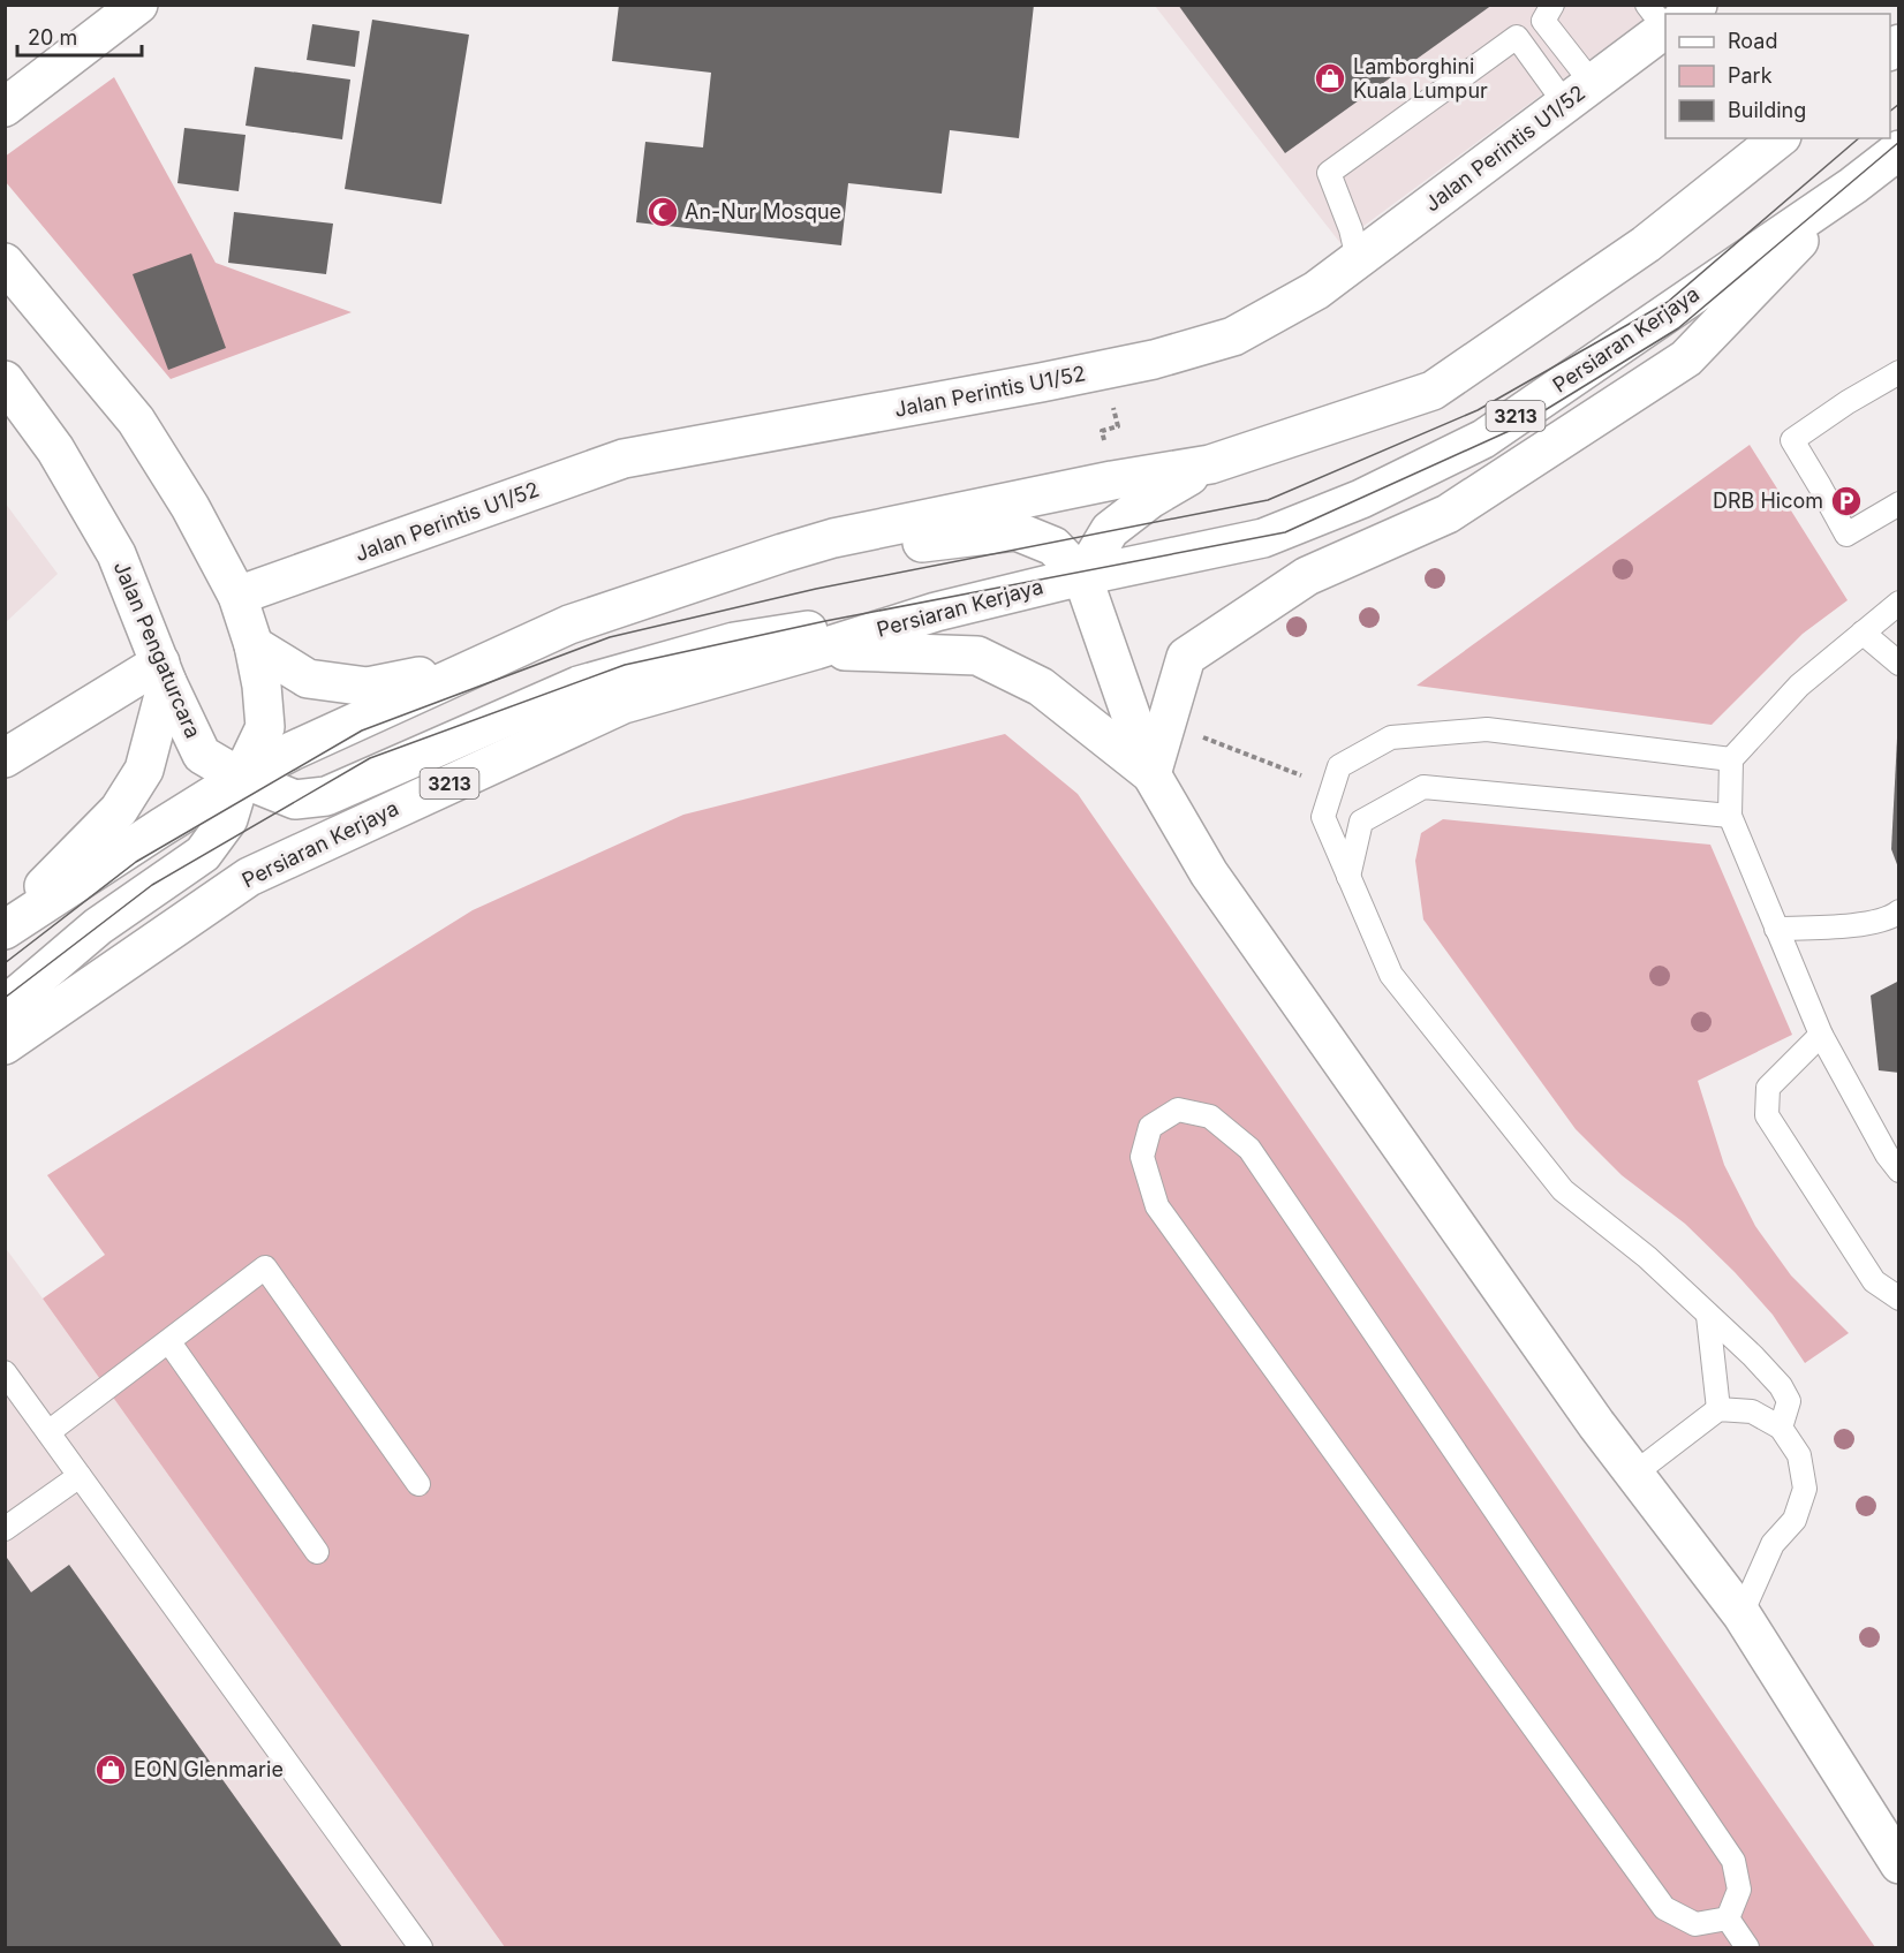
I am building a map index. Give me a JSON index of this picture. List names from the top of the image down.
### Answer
{
  "streets": {
    "main road": [
      "Jalan Perintis U1/52",
      "Persiaran Kerjaya",
      "3213",
      "Jalan Pengaturcara"
    ]
  },
  "crossings": [
    ["Persiaran Kerjaya", "Jalan Pengaturcara"]
  ],
  "places": {
    "shop": ["Lamborghini Kuala Lumpur", "EON Glenmarie"],
    "mosque": ["An-Nur Mosque"],
    "parking": ["DRB Hicom"]
  },
  "legend": ["Road", "Park", "Building"],
  "scale_bar": "20 m"
}
